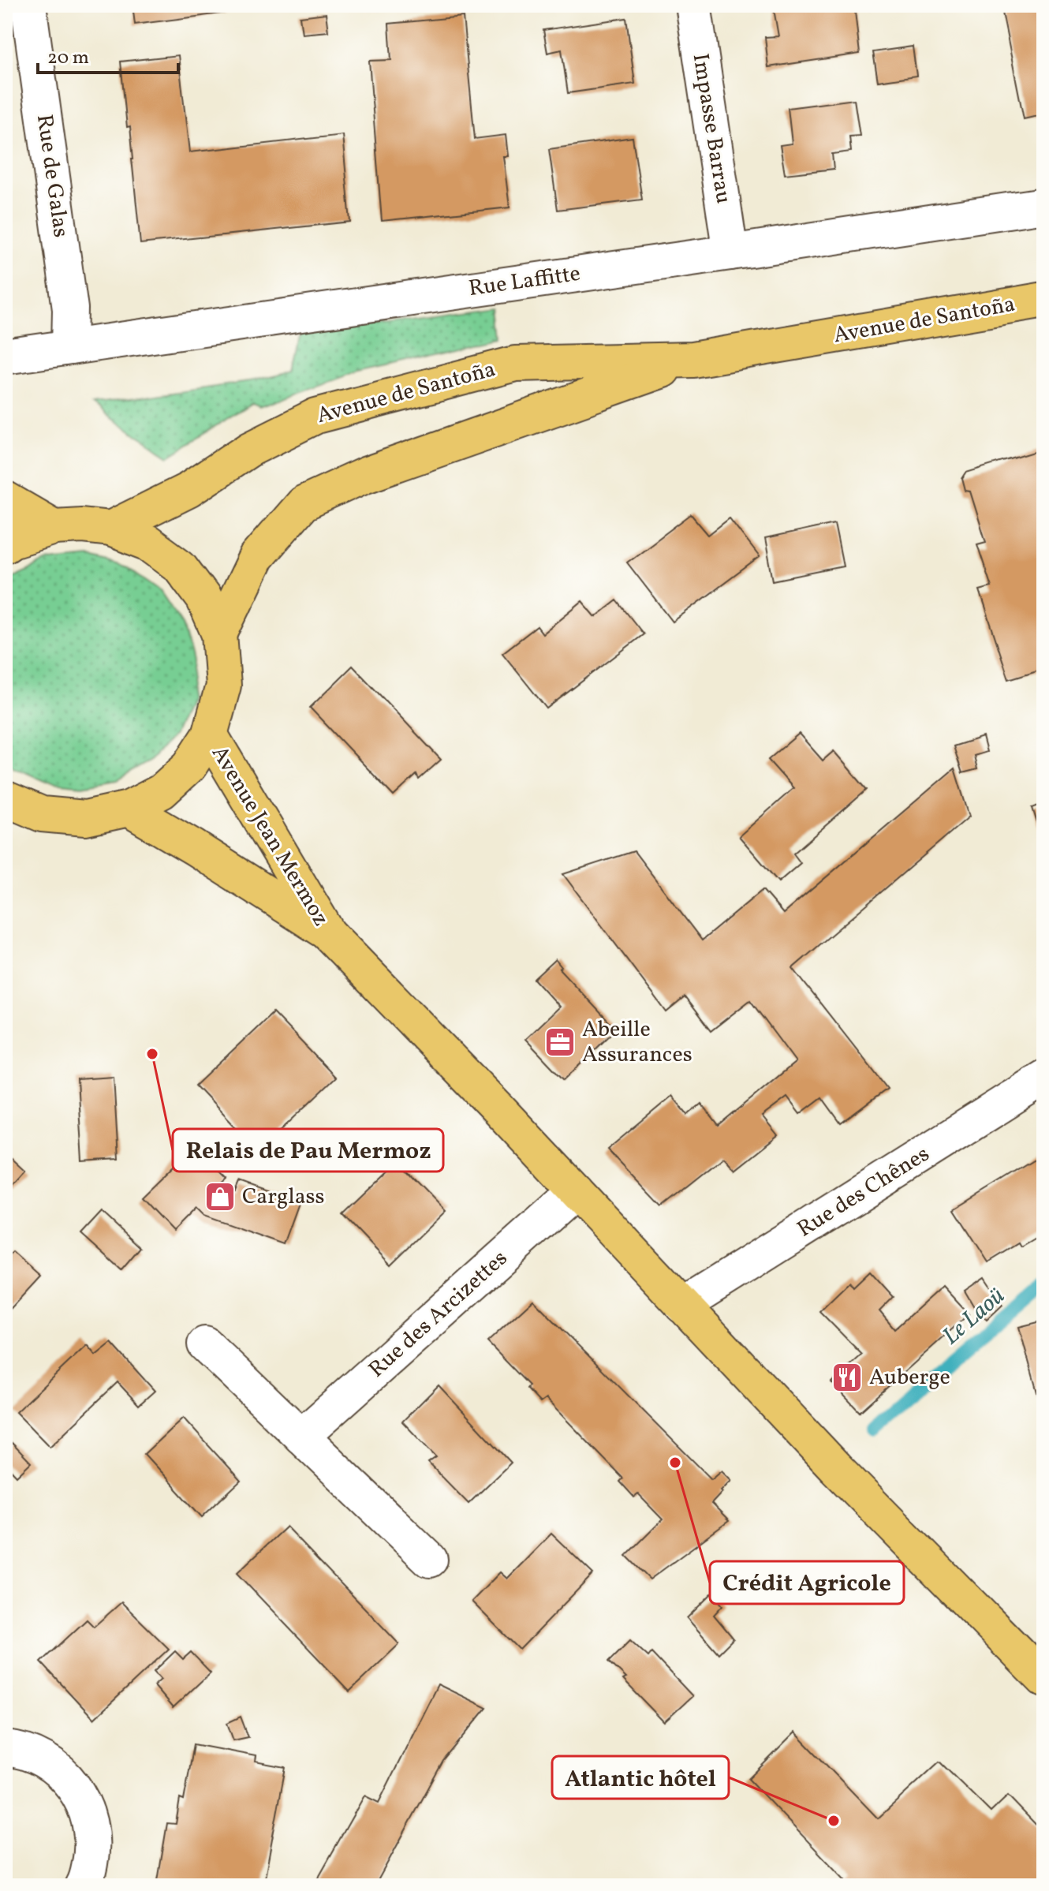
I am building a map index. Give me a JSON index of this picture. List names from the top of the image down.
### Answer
{
  "streets": {
    "main road": ["Avenue de Santoña", "Avenue Jean Mermoz"],
    "street": [
      "Impasse Barrau",
      "Rue de Galas",
      "Rue Laffitte",
      "Rue des Chênes",
      "Rue des Arcizettes"
    ]
  },
  "crossings": [
    ["Impasse Barrau", "Rue Laffitte"],
    ["Rue de Galas", "Rue Laffitte"]
  ],
  "water": ["Le Laoü"],
  "places": {
    "office": ["Abeille Assurances"],
    "other": ["Relais de Pau Mermoz", "Crédit Agricole", "Atlantic hôtel"],
    "shop": ["Carglass"],
    "restaurant": ["Auberge"]
  },
  "scale_bar": "20 m"
}
